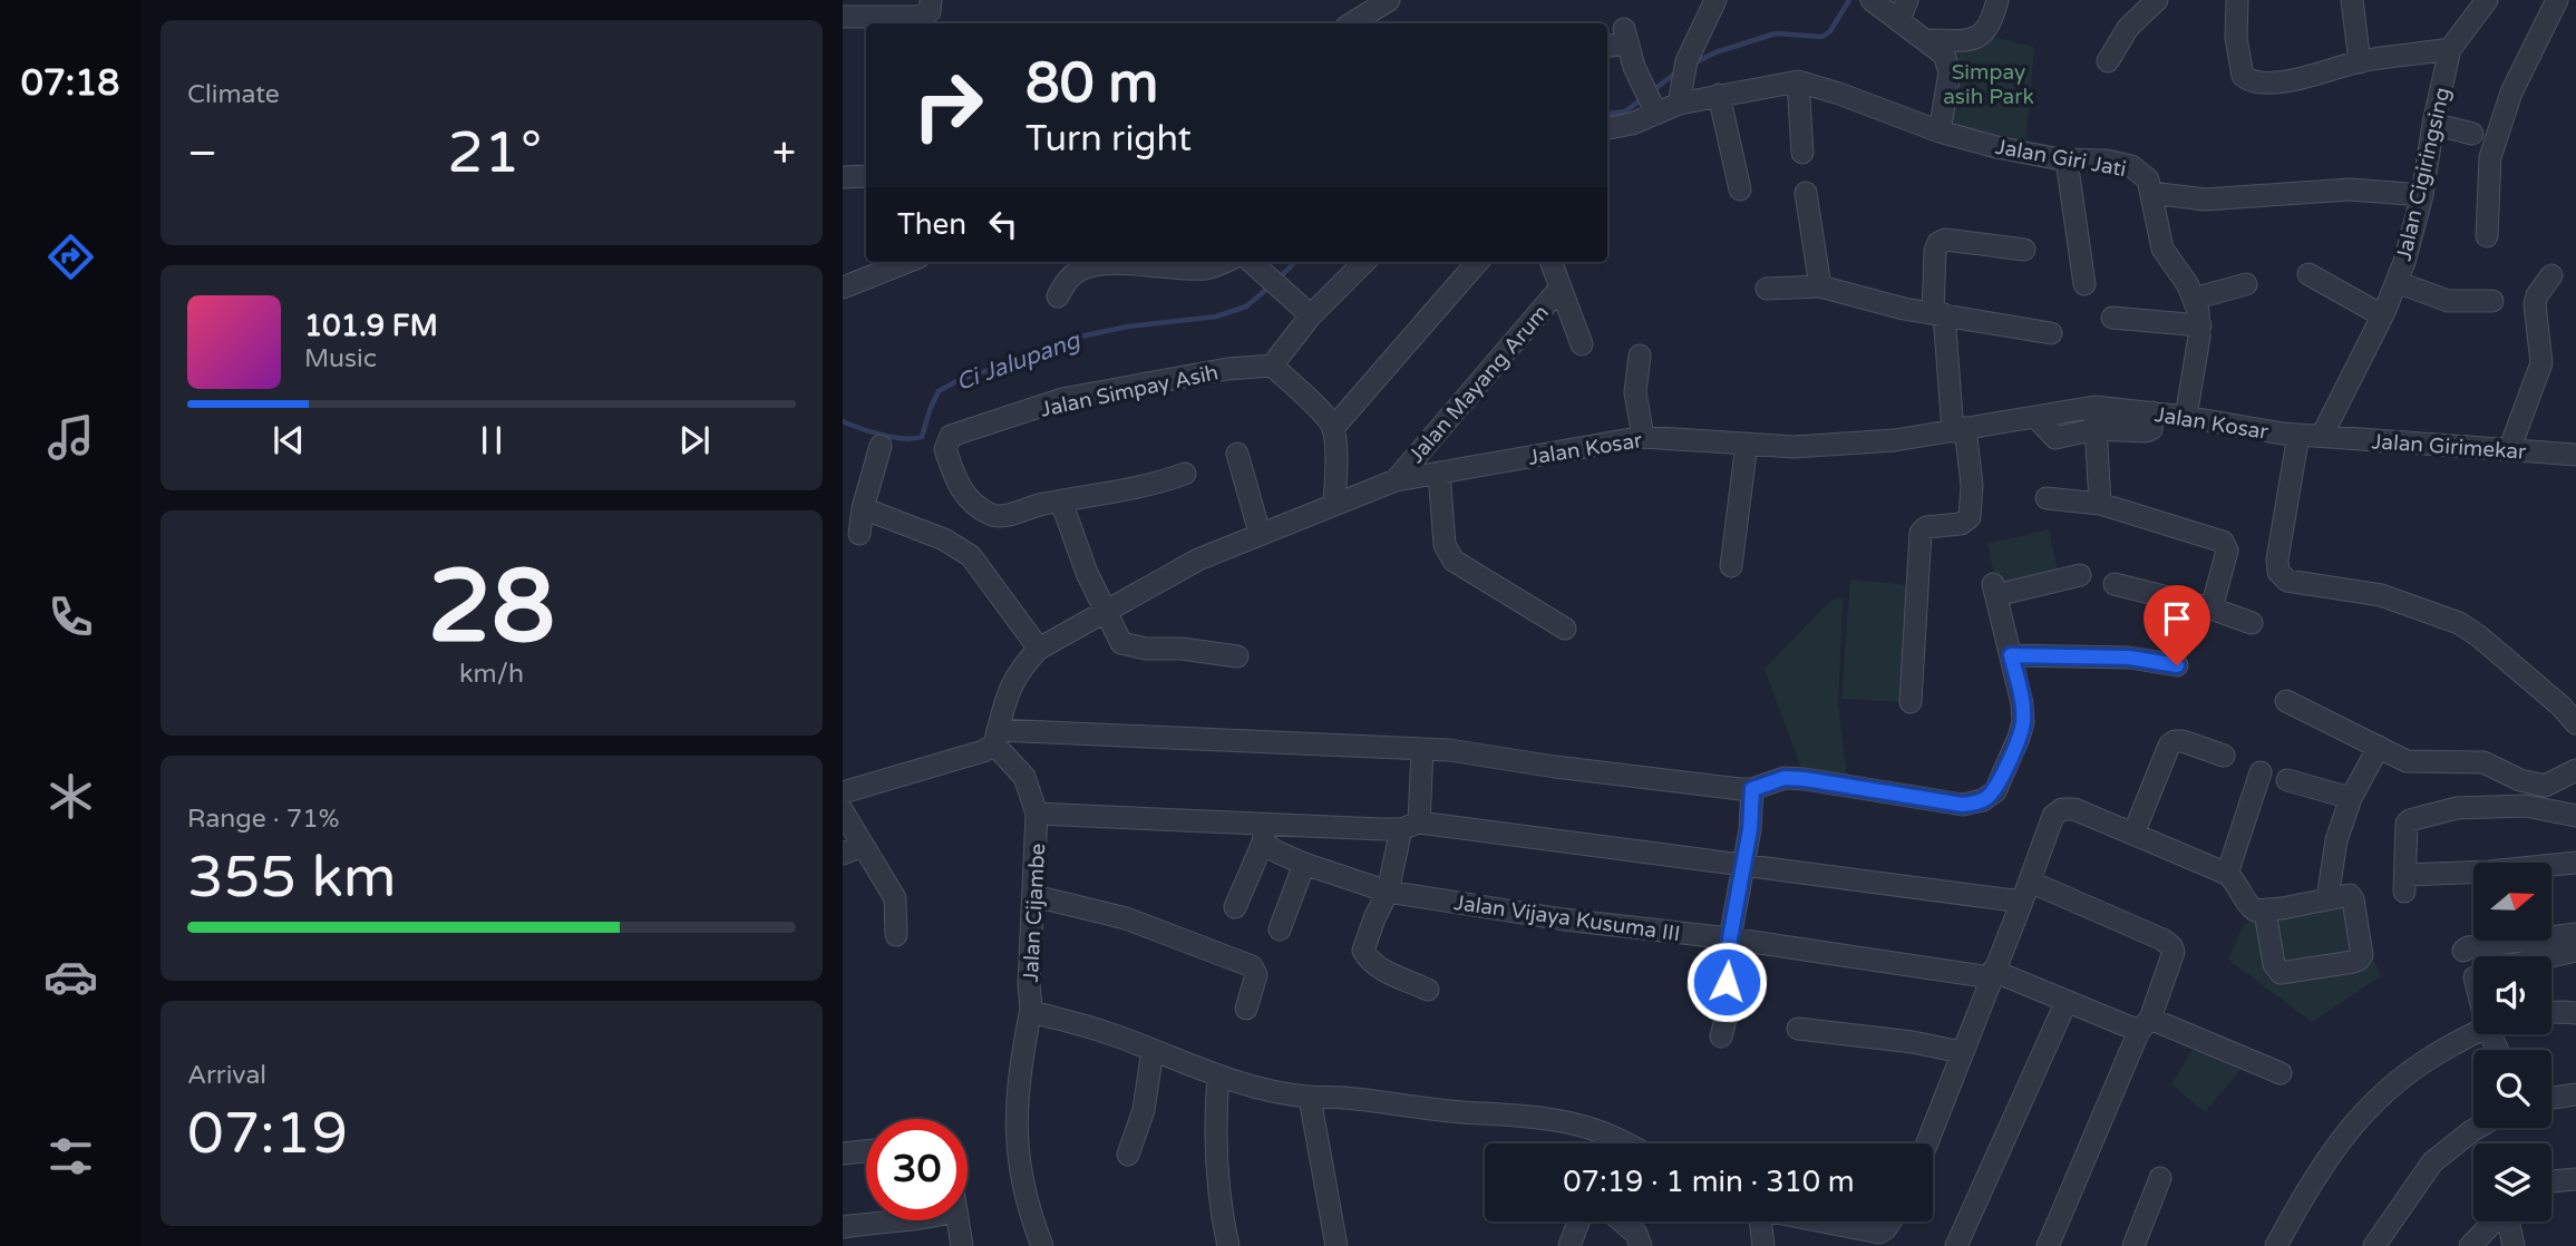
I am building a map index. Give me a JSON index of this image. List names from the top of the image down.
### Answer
{
  "streets": {
    "street": [
      "Jalan Giri Jati",
      "Jalan Cigiringsing",
      "Jalan Mayang Arum",
      "Jalan Simpay Asih",
      "Jalan Kosar",
      "Jalan Girimekar",
      "Jalan Cijambe",
      "Jalan Vijaya Kusuma III"
    ]
  },
  "crossings": [
    ["Jalan Giri Jati", "Jalan Kosar"],
    ["Jalan Cigiringsing", "Jalan Kosar"],
    ["Jalan Cigiringsing", "Jalan Girimekar"],
    ["Jalan Mayang Arum", "Jalan Kosar"],
    ["Jalan Kosar", "Jalan Girimekar"],
    ["Jalan Kosar", "Jalan Cijambe"]
  ],
  "water": ["Ci Jalupang"],
  "parks": ["Simpay asih Park"],
  "north": "right",
  "page": {
    "tabs": "07:18",
    "tile": [
      "Climate",
      ["28", "km/h"],
      ["Range · 71%", "355 km"],
      ["Arrival", "07:19"]
    ],
    "turn": ["80 m", "Turn right"],
    "heat": ["−", "21°", "+"],
    "then": "Then",
    "song": ["101.9 FM", "Music"],
    "limit": "30",
    "trip": "07:19 · 1 min · 310 m"
  }
}
